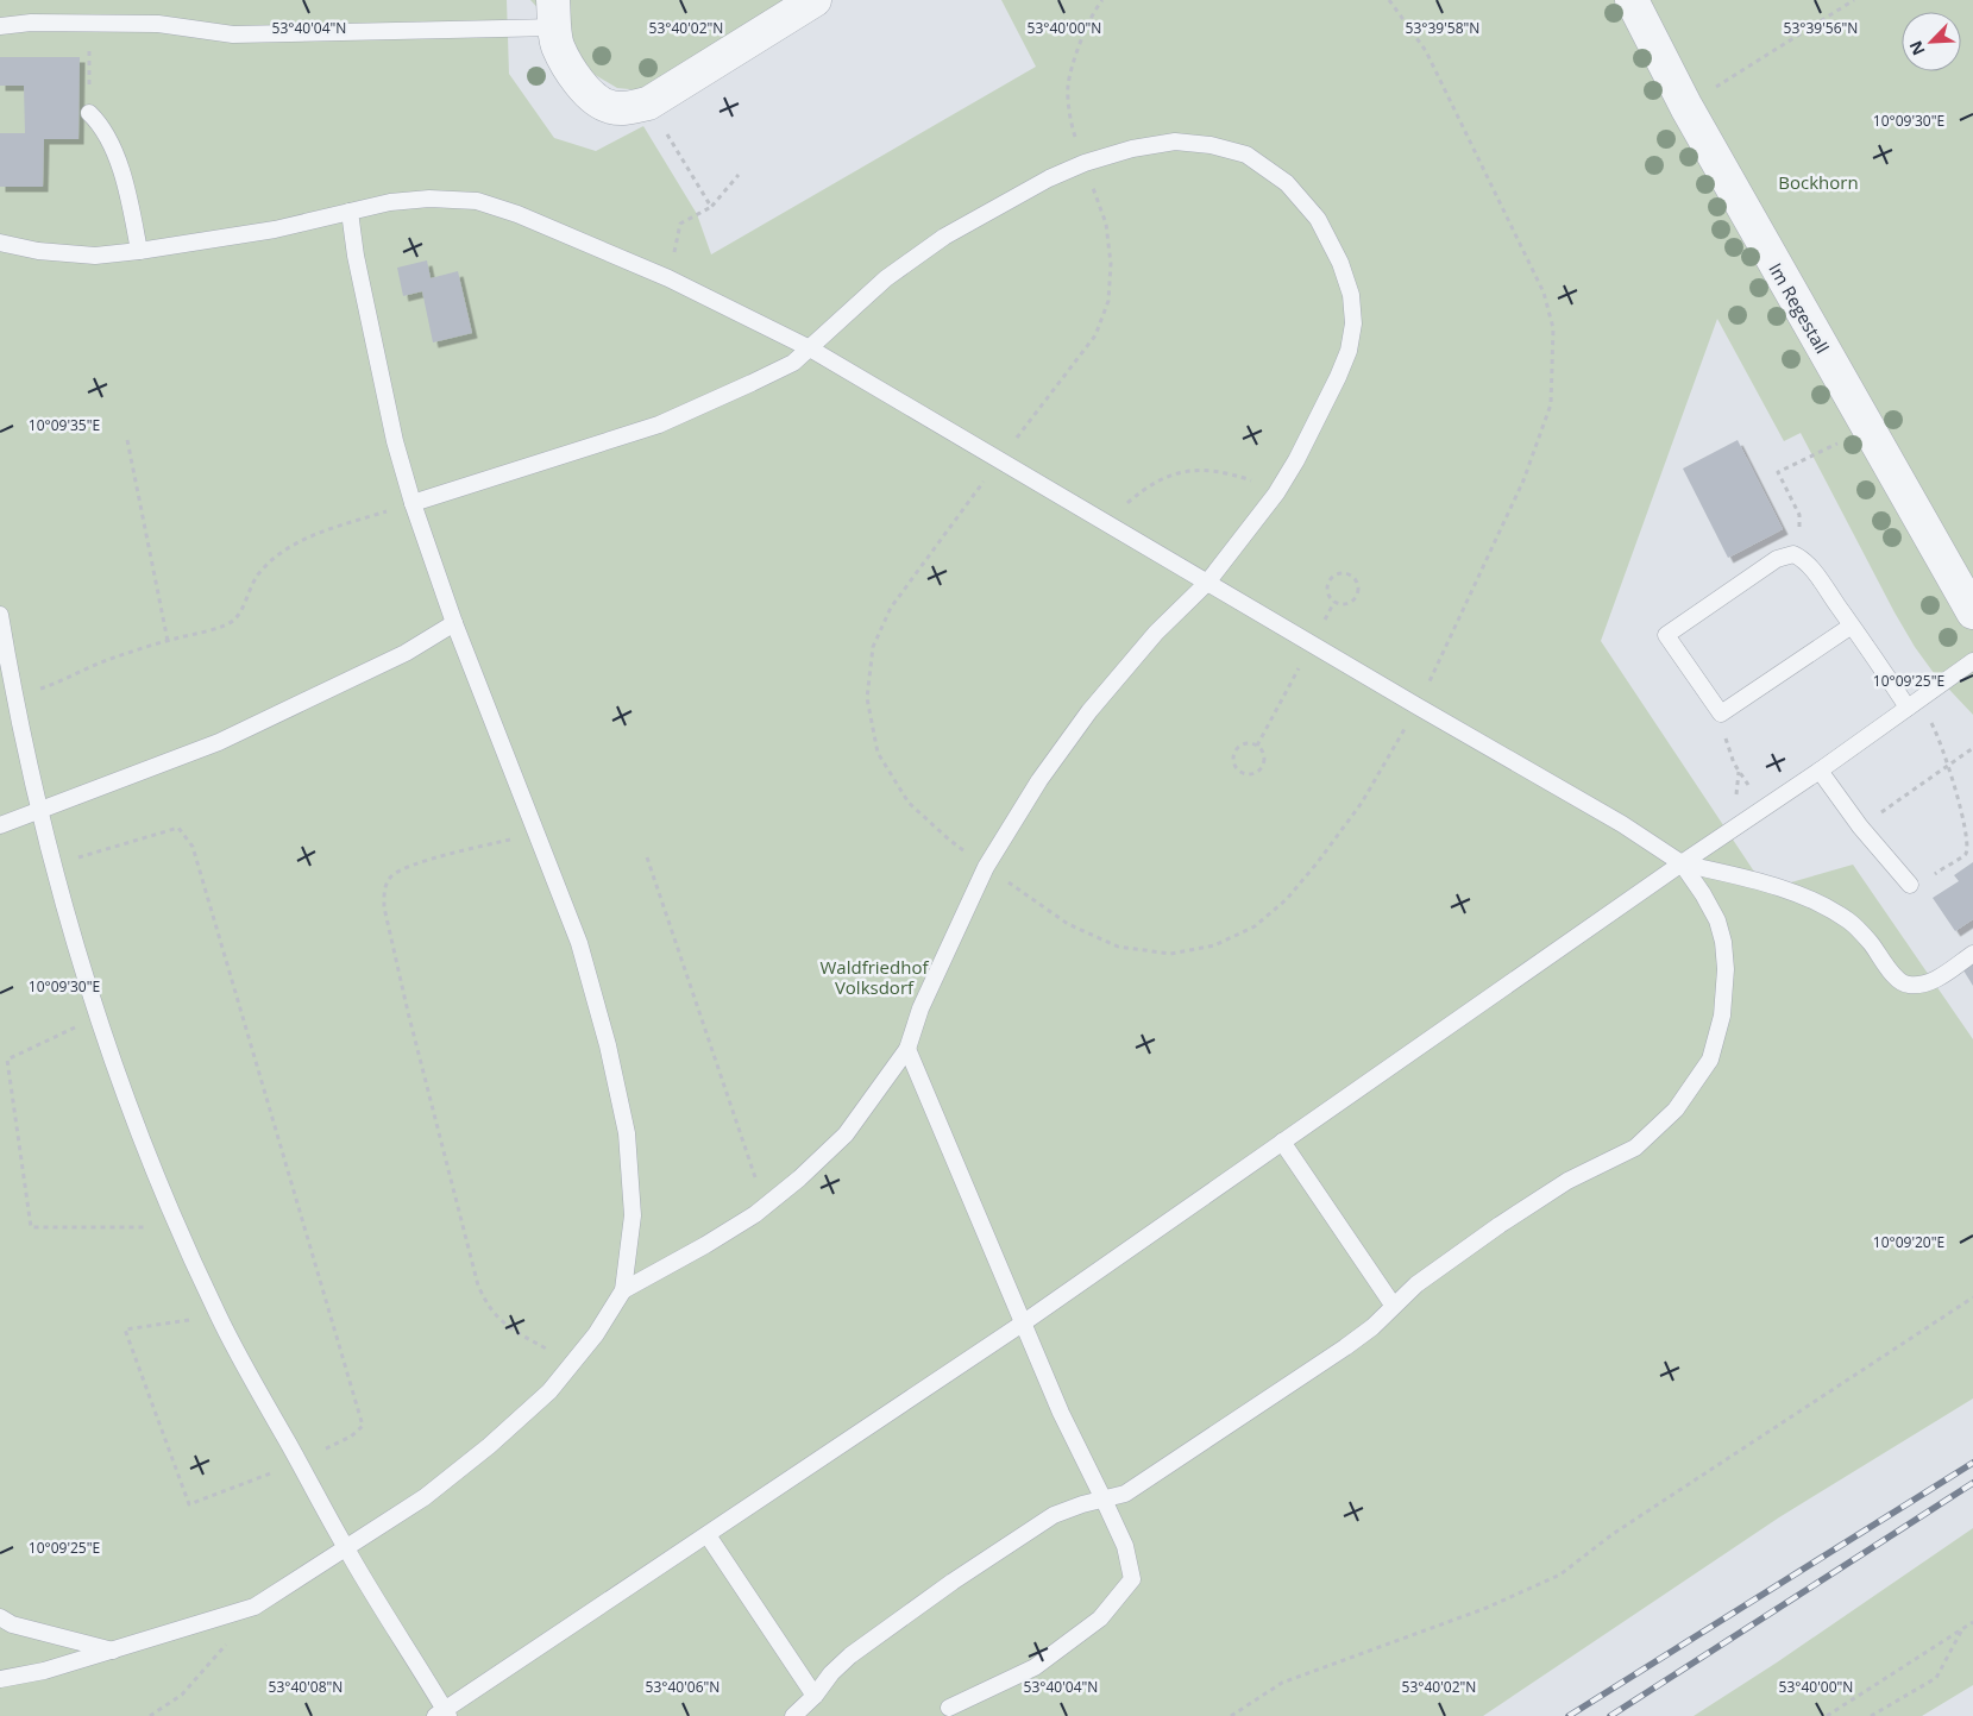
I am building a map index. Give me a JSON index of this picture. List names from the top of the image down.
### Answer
{
  "streets": {
    "street": ["Im Regestall"]
  },
  "parks": ["Bockhorn", "Waldfriedhof Volksdorf"],
  "north": "bottom left",
  "coordinates": [
    "53°40'04\"N",
    "53°40'02\"N",
    "53°40'00\"N",
    "53°39'58\"N",
    "53°39'56\"N",
    "10°09'30\"E",
    "10°09'35\"E",
    "10°09'25\"E",
    "10°09'20\"E",
    "53°40'08\"N",
    "53°40'06\"N"
  ]
}
